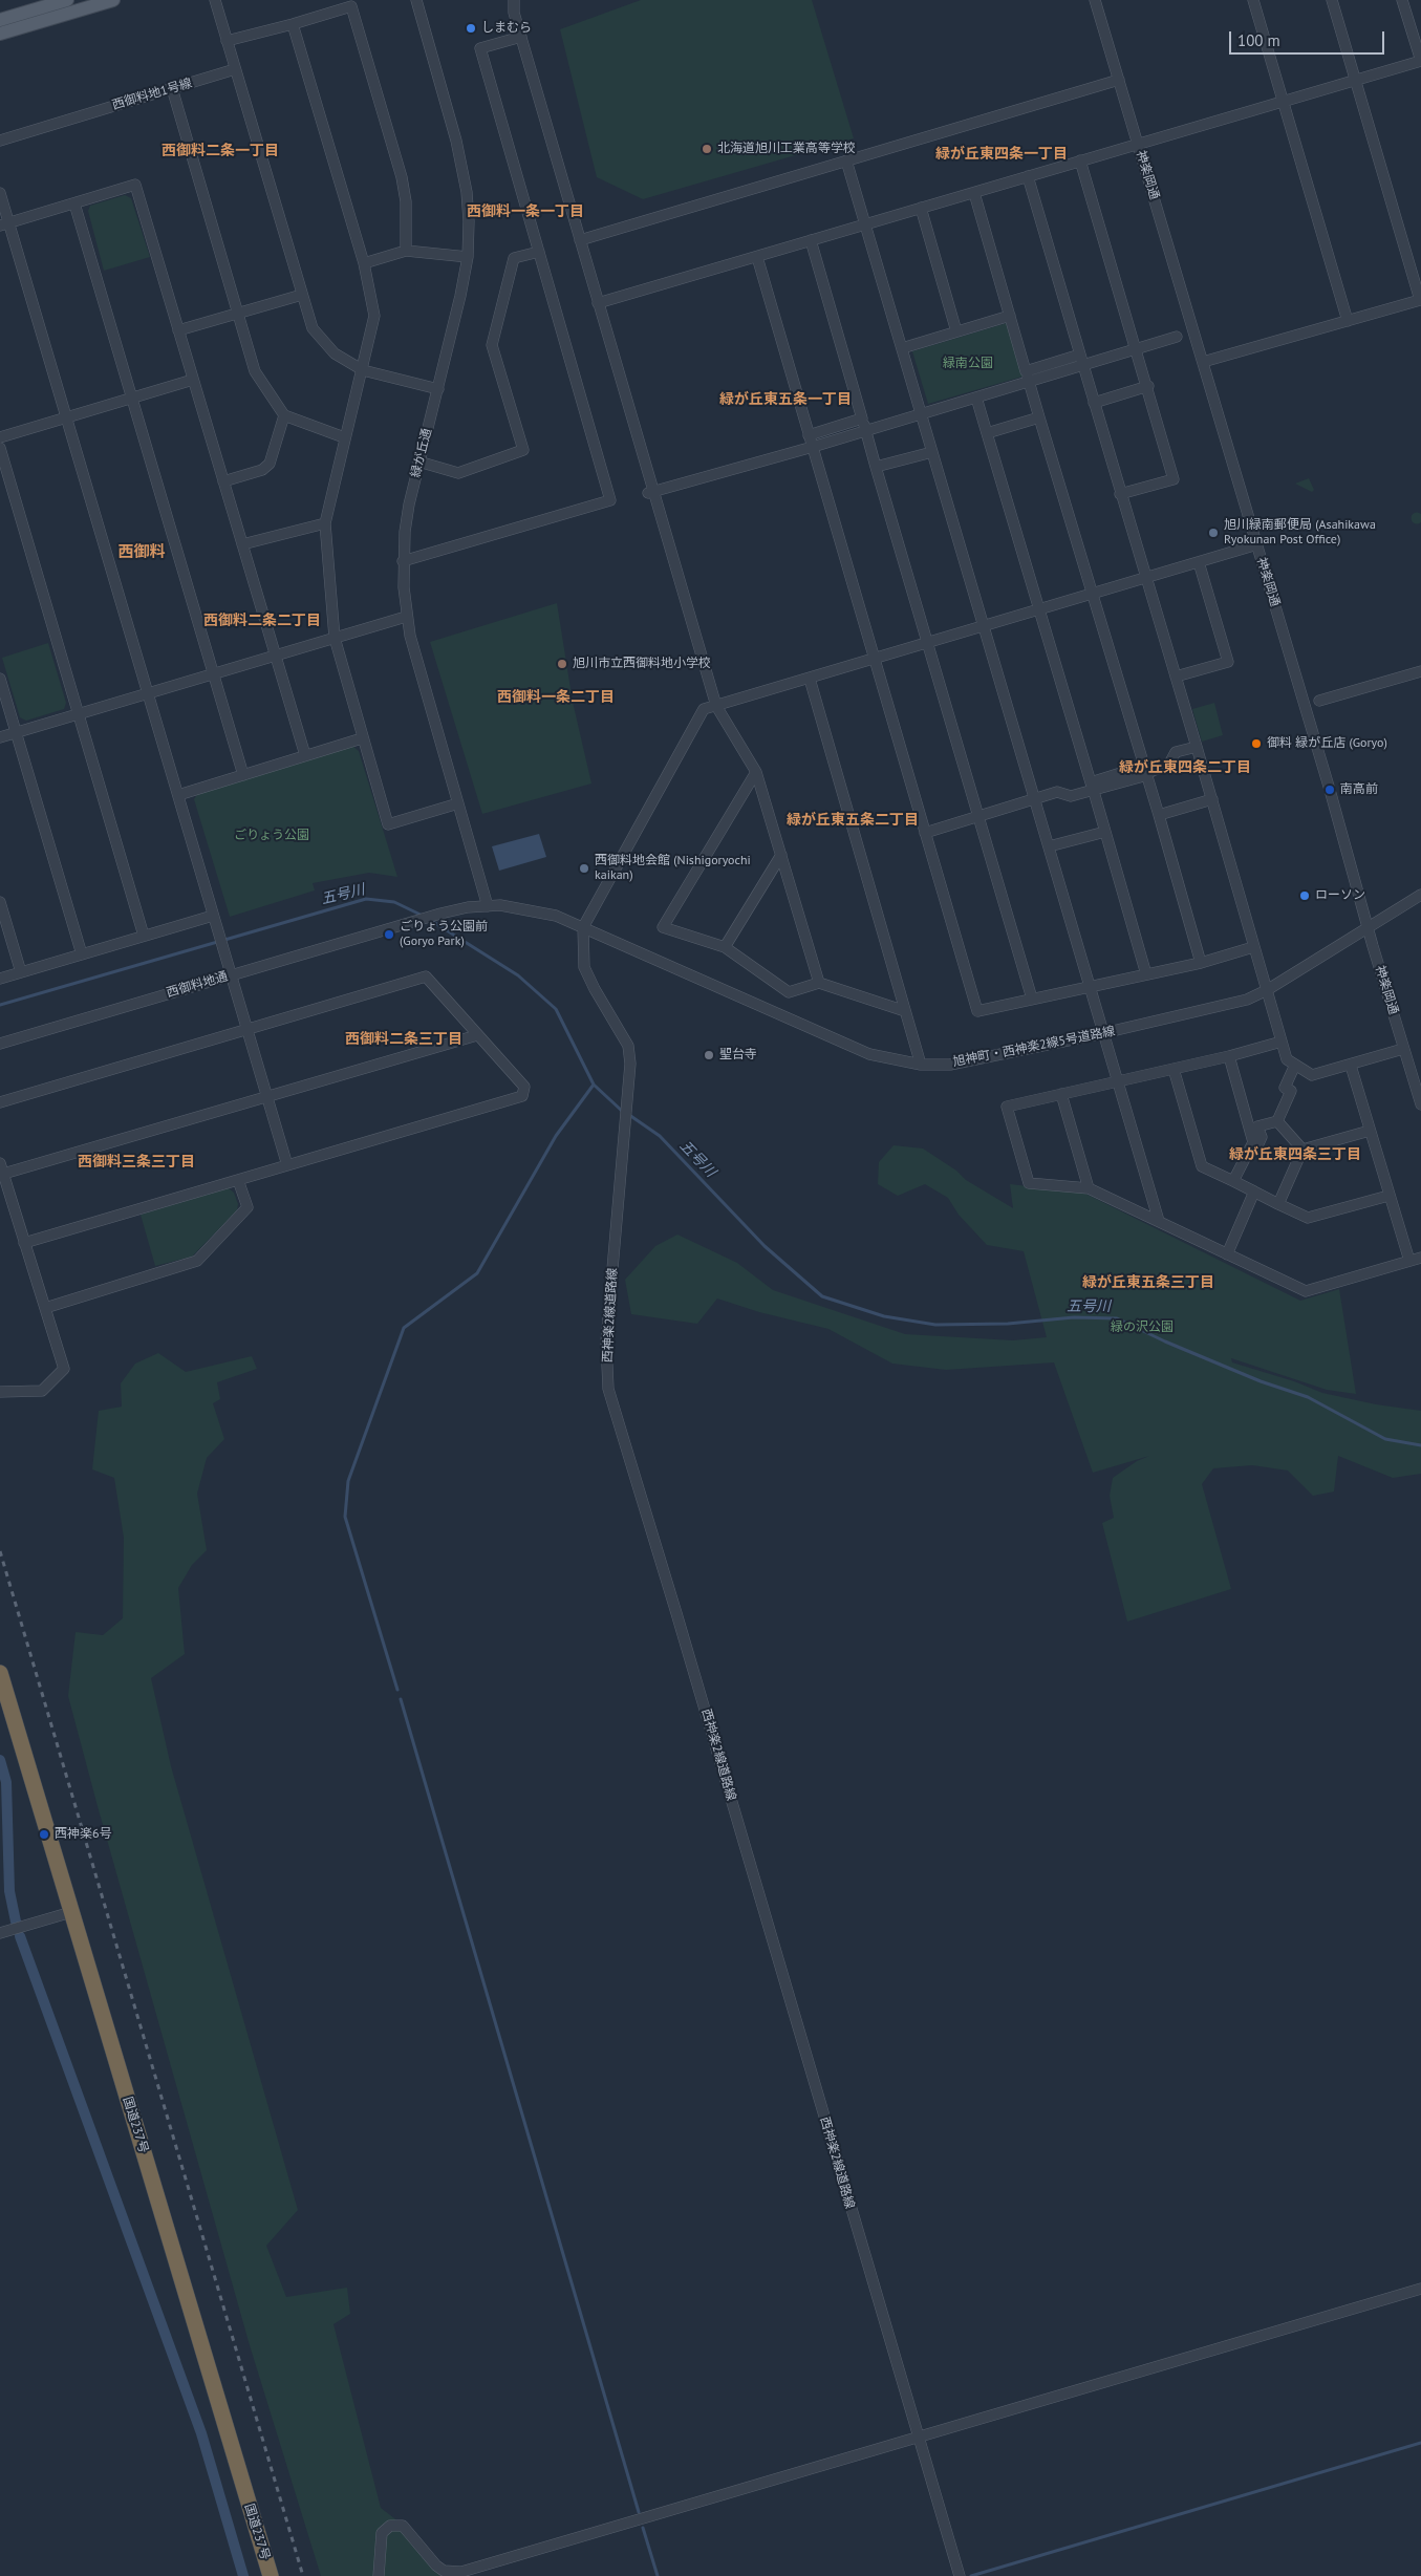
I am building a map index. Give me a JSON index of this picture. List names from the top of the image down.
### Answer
{
  "streets": {
    "highway": ["国道237号"],
    "street": [
      "西御料地1号線",
      "神楽岡通",
      "緑が丘通",
      "西御料地通",
      "旭神町・西神楽2線5号道路線",
      "西神楽2線道路線"
    ]
  },
  "crossings": [
    ["神楽岡通", "旭神町・西神楽2線5号道路線"],
    ["緑が丘通", "西御料地通"],
    ["緑が丘通", "旭神町・西神楽2線5号道路線"],
    ["西御料地通", "旭神町・西神楽2線5号道路線"],
    ["旭神町・西神楽2線5号道路線", "西神楽2線道路線"]
  ],
  "districts": [
    "西御料二条一丁目",
    "緑が丘東四条一丁目",
    "西御料一条一丁目",
    "緑が丘東五条一丁目",
    "西御料",
    "西御料二条二丁目",
    "西御料一条二丁目",
    "緑が丘東四条二丁目",
    "緑が丘東五条二丁目",
    "西御料二条三丁目",
    "緑が丘東四条三丁目",
    "西御料三条三丁目",
    "緑が丘東五条三丁目"
  ],
  "water": ["五号川"],
  "parks": ["緑南公園", "ごりょう公園", "緑の沢公園"],
  "places": [
    "しまむら",
    "北海道旭川工業高等学校",
    "旭川緑南郵便局 (Asahikawa Ryokunan Post Office)",
    "旭川市立西御料地小学校",
    "御料 緑が丘店 (Goryo)",
    "南高前",
    "西御料地会館 (Nishigoryochi kaikan)",
    "ローソン",
    "ごりょう公園前 (Goryo Park)",
    "聖台寺",
    "西神楽6号"
  ],
  "scale_bar": "100 m"
}
